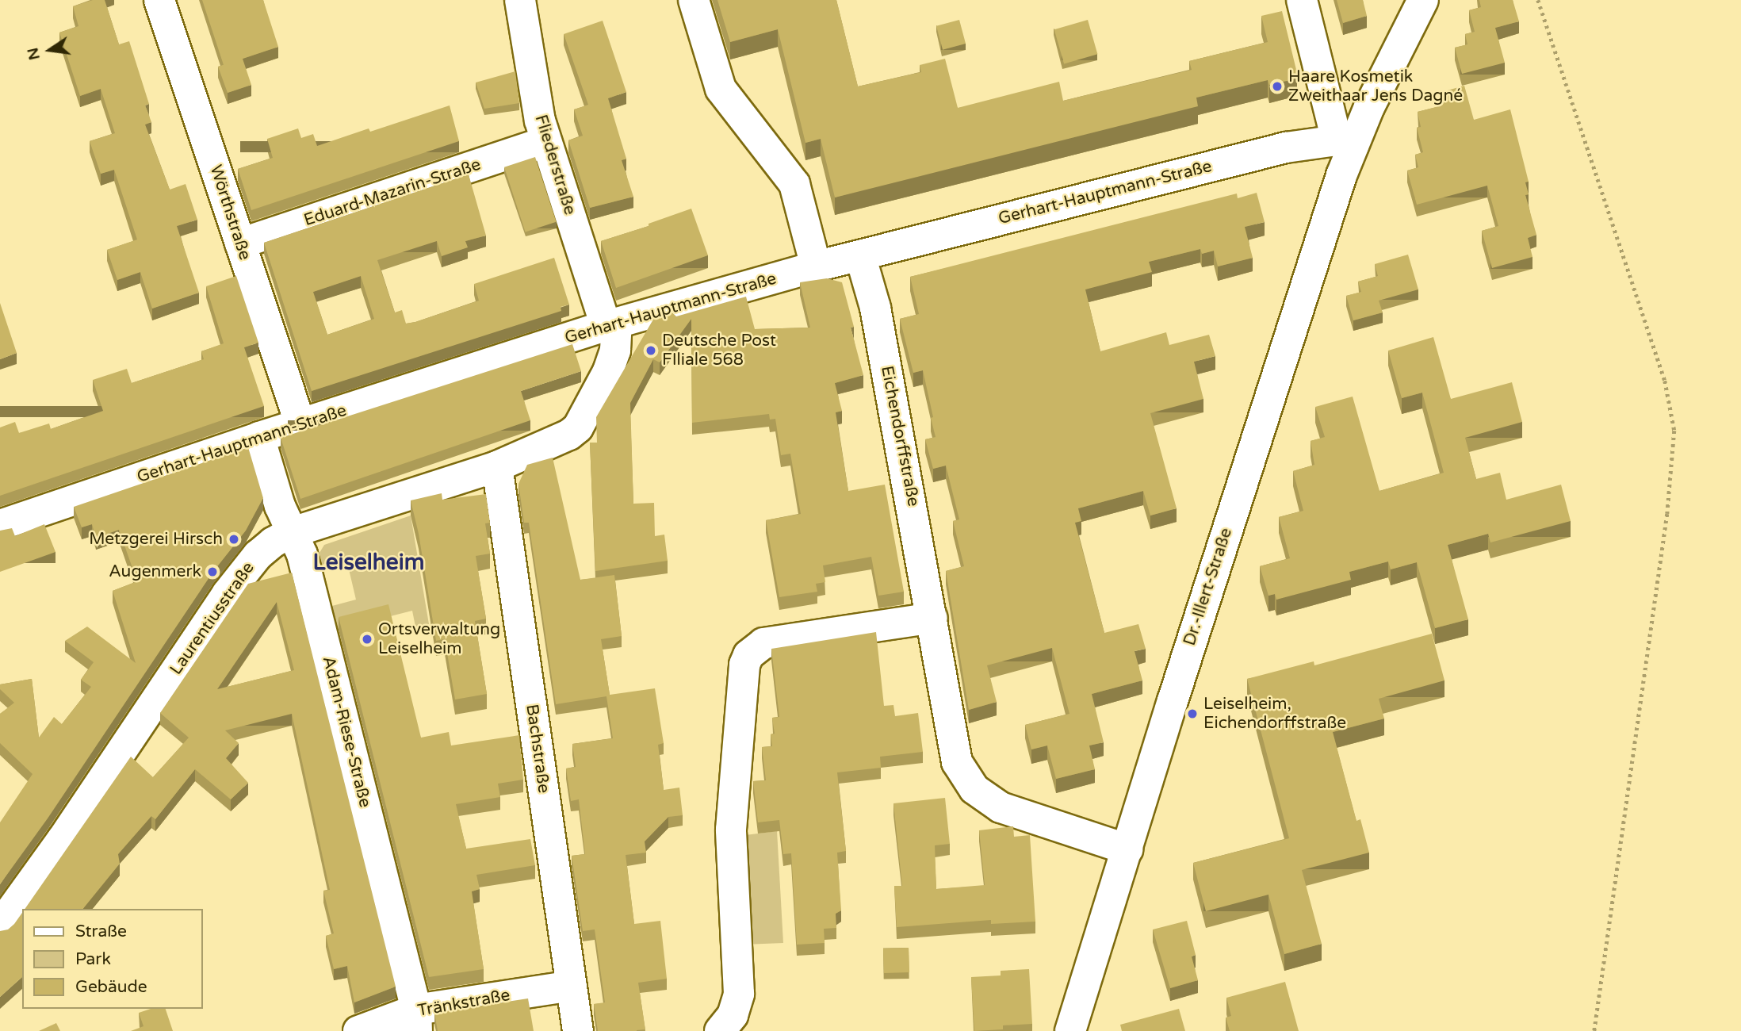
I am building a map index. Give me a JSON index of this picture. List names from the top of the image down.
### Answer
{
  "streets": {
    "street": [
      "Fliederstraße",
      "Eduard-Mazarin-Straße",
      "Gerhart-Hauptmann-Straße",
      "Wörthstraße",
      "Eichendorffstraße",
      "Dr.-Illert-Straße",
      "Laurentiusstraße",
      "Adam-Riese-Straße",
      "Bachstraße",
      "Tränkstraße"
    ]
  },
  "crossings": [
    ["Fliederstraße", "Eduard-Mazarin-Straße"],
    ["Fliederstraße", "Gerhart-Hauptmann-Straße"],
    ["Fliederstraße", "Laurentiusstraße"],
    ["Eduard-Mazarin-Straße", "Wörthstraße"],
    ["Gerhart-Hauptmann-Straße", "Wörthstraße"],
    ["Gerhart-Hauptmann-Straße", "Eichendorffstraße"],
    ["Gerhart-Hauptmann-Straße", "Dr.-Illert-Straße"],
    ["Gerhart-Hauptmann-Straße", "Laurentiusstraße"],
    ["Gerhart-Hauptmann-Straße", "Adam-Riese-Straße"],
    ["Eichendorffstraße", "Dr.-Illert-Straße"],
    ["Laurentiusstraße", "Adam-Riese-Straße"],
    ["Laurentiusstraße", "Bachstraße"],
    ["Adam-Riese-Straße", "Tränkstraße"],
    ["Bachstraße", "Tränkstraße"]
  ],
  "districts": ["Leiselheim"],
  "places": [
    "Haare Kosmetik Zweithaar Jens Dagné",
    "Deutsche Post FIliale 568",
    "Metzgerei Hirsch",
    "Augenmerk",
    "Ortsverwaltung Leiselheim",
    "Leiselheim, Eichendorffstraße"
  ],
  "legend": ["Straße", "Park", "Gebäude"],
  "north": "left"
}
